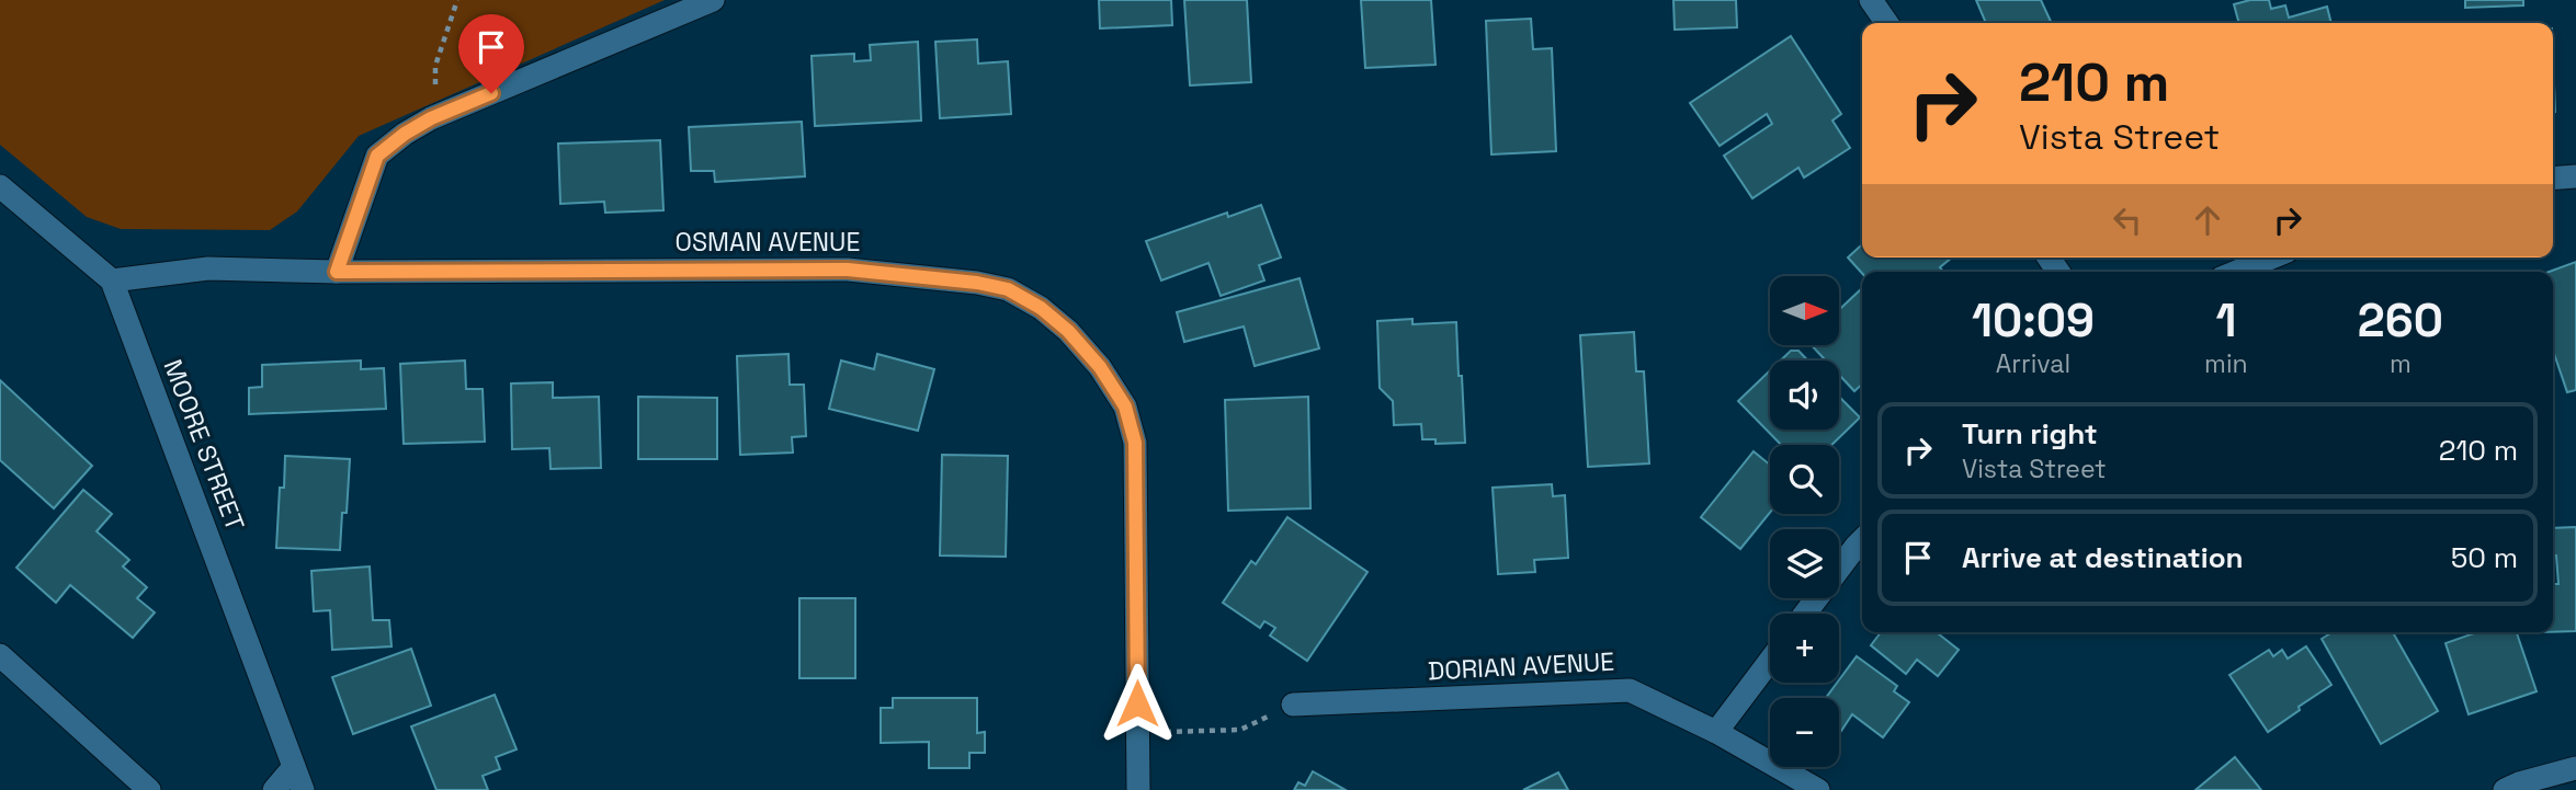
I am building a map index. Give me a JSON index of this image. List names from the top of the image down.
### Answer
{
  "streets": {
    "street": ["OSMAN AVENUE", "MOORE STREET", "DORIAN AVENUE"]
  },
  "crossings": [
    ["OSMAN AVENUE", "MOORE STREET"]
  ],
  "north": "right",
  "page": {
    "turn": ["210 m", "Vista Street"],
    "eta": [
      "10:09",
      "Arrival",
      "1",
      "min",
      "260",
      "m"
    ],
    "map_buttons": ["+", "−"],
    "list": [
      {
        "name": "Turn right",
        "note": "Vista Street",
        "value": "210 m"
      },
      {
        "name": "Arrive at destination",
        "value": "50 m"
      }
    ]
  }
}
